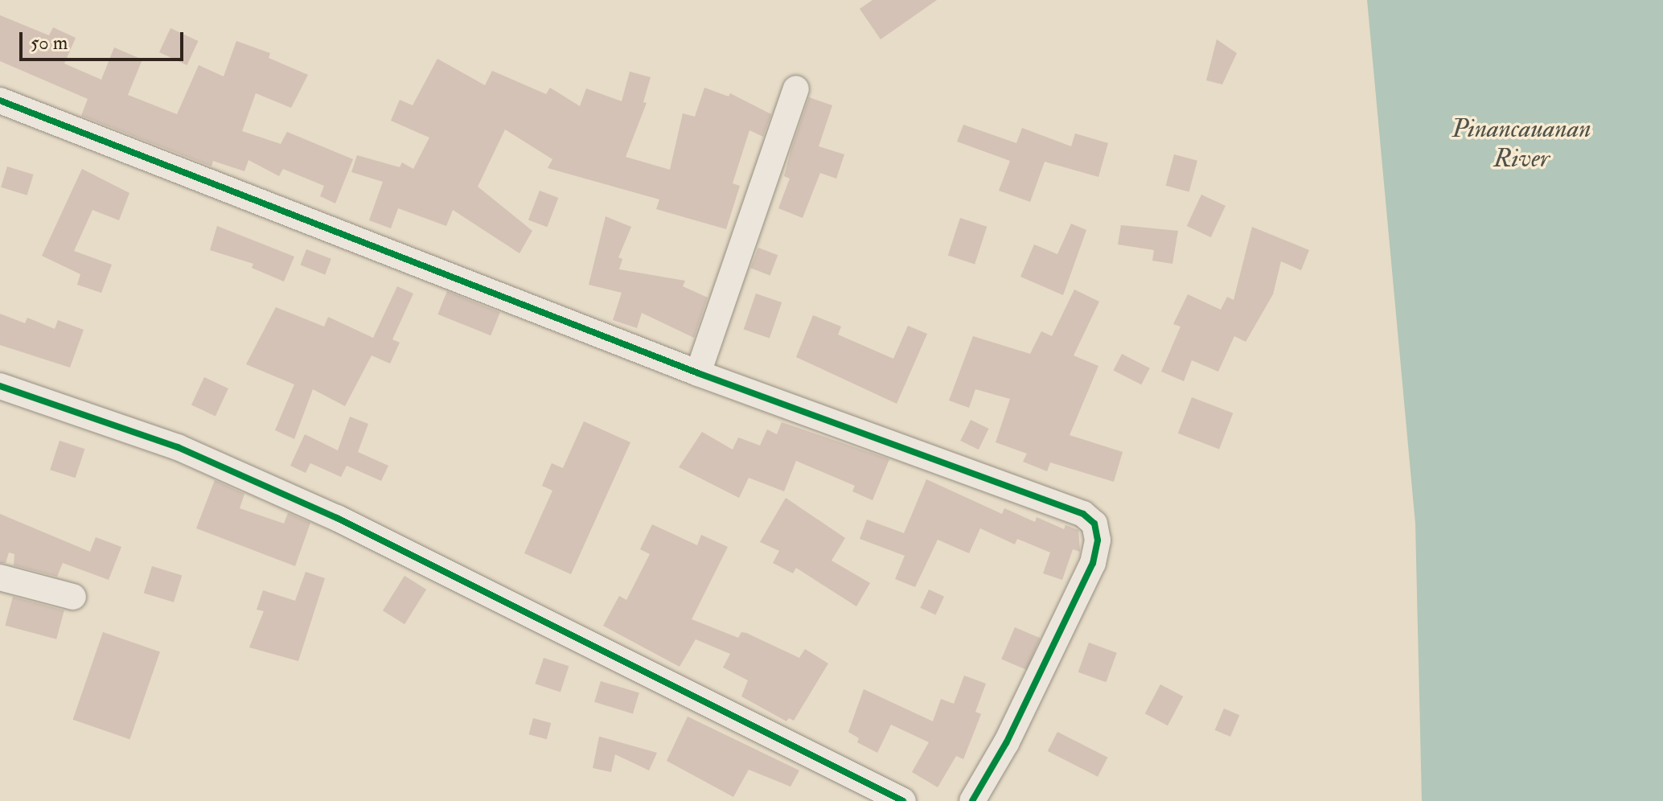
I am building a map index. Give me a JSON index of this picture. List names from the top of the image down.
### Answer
{
  "water": ["Pinancauanan River"],
  "scale_bar": "50 m"
}
